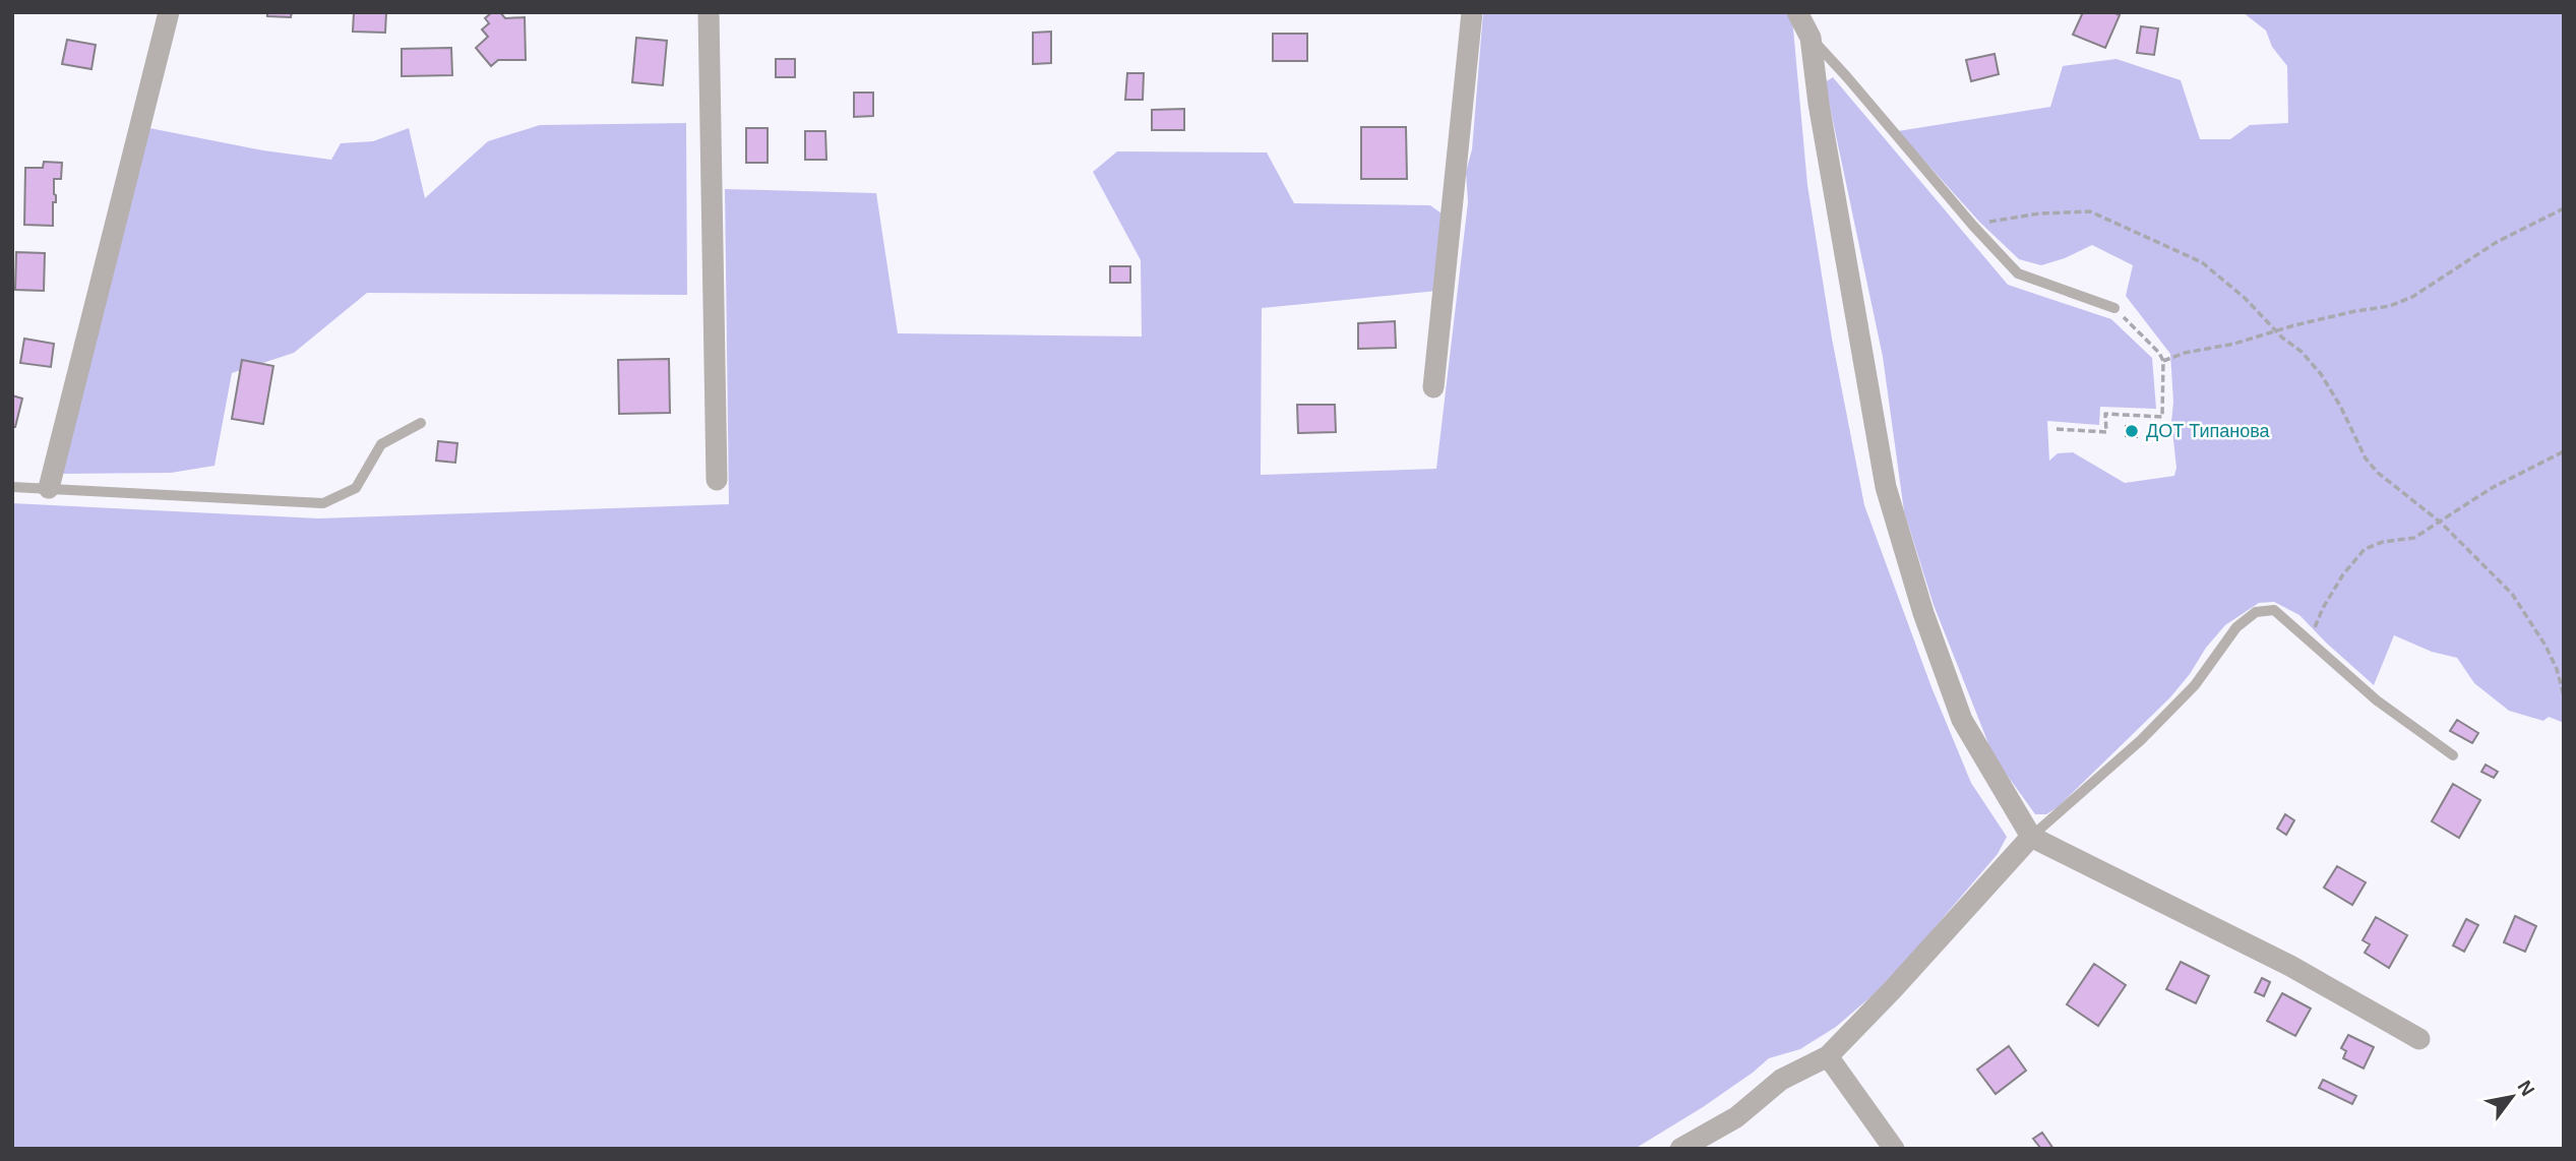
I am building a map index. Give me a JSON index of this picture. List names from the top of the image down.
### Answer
{
  "places": ["ДОТ Типанова"],
  "north": "top right"
}
